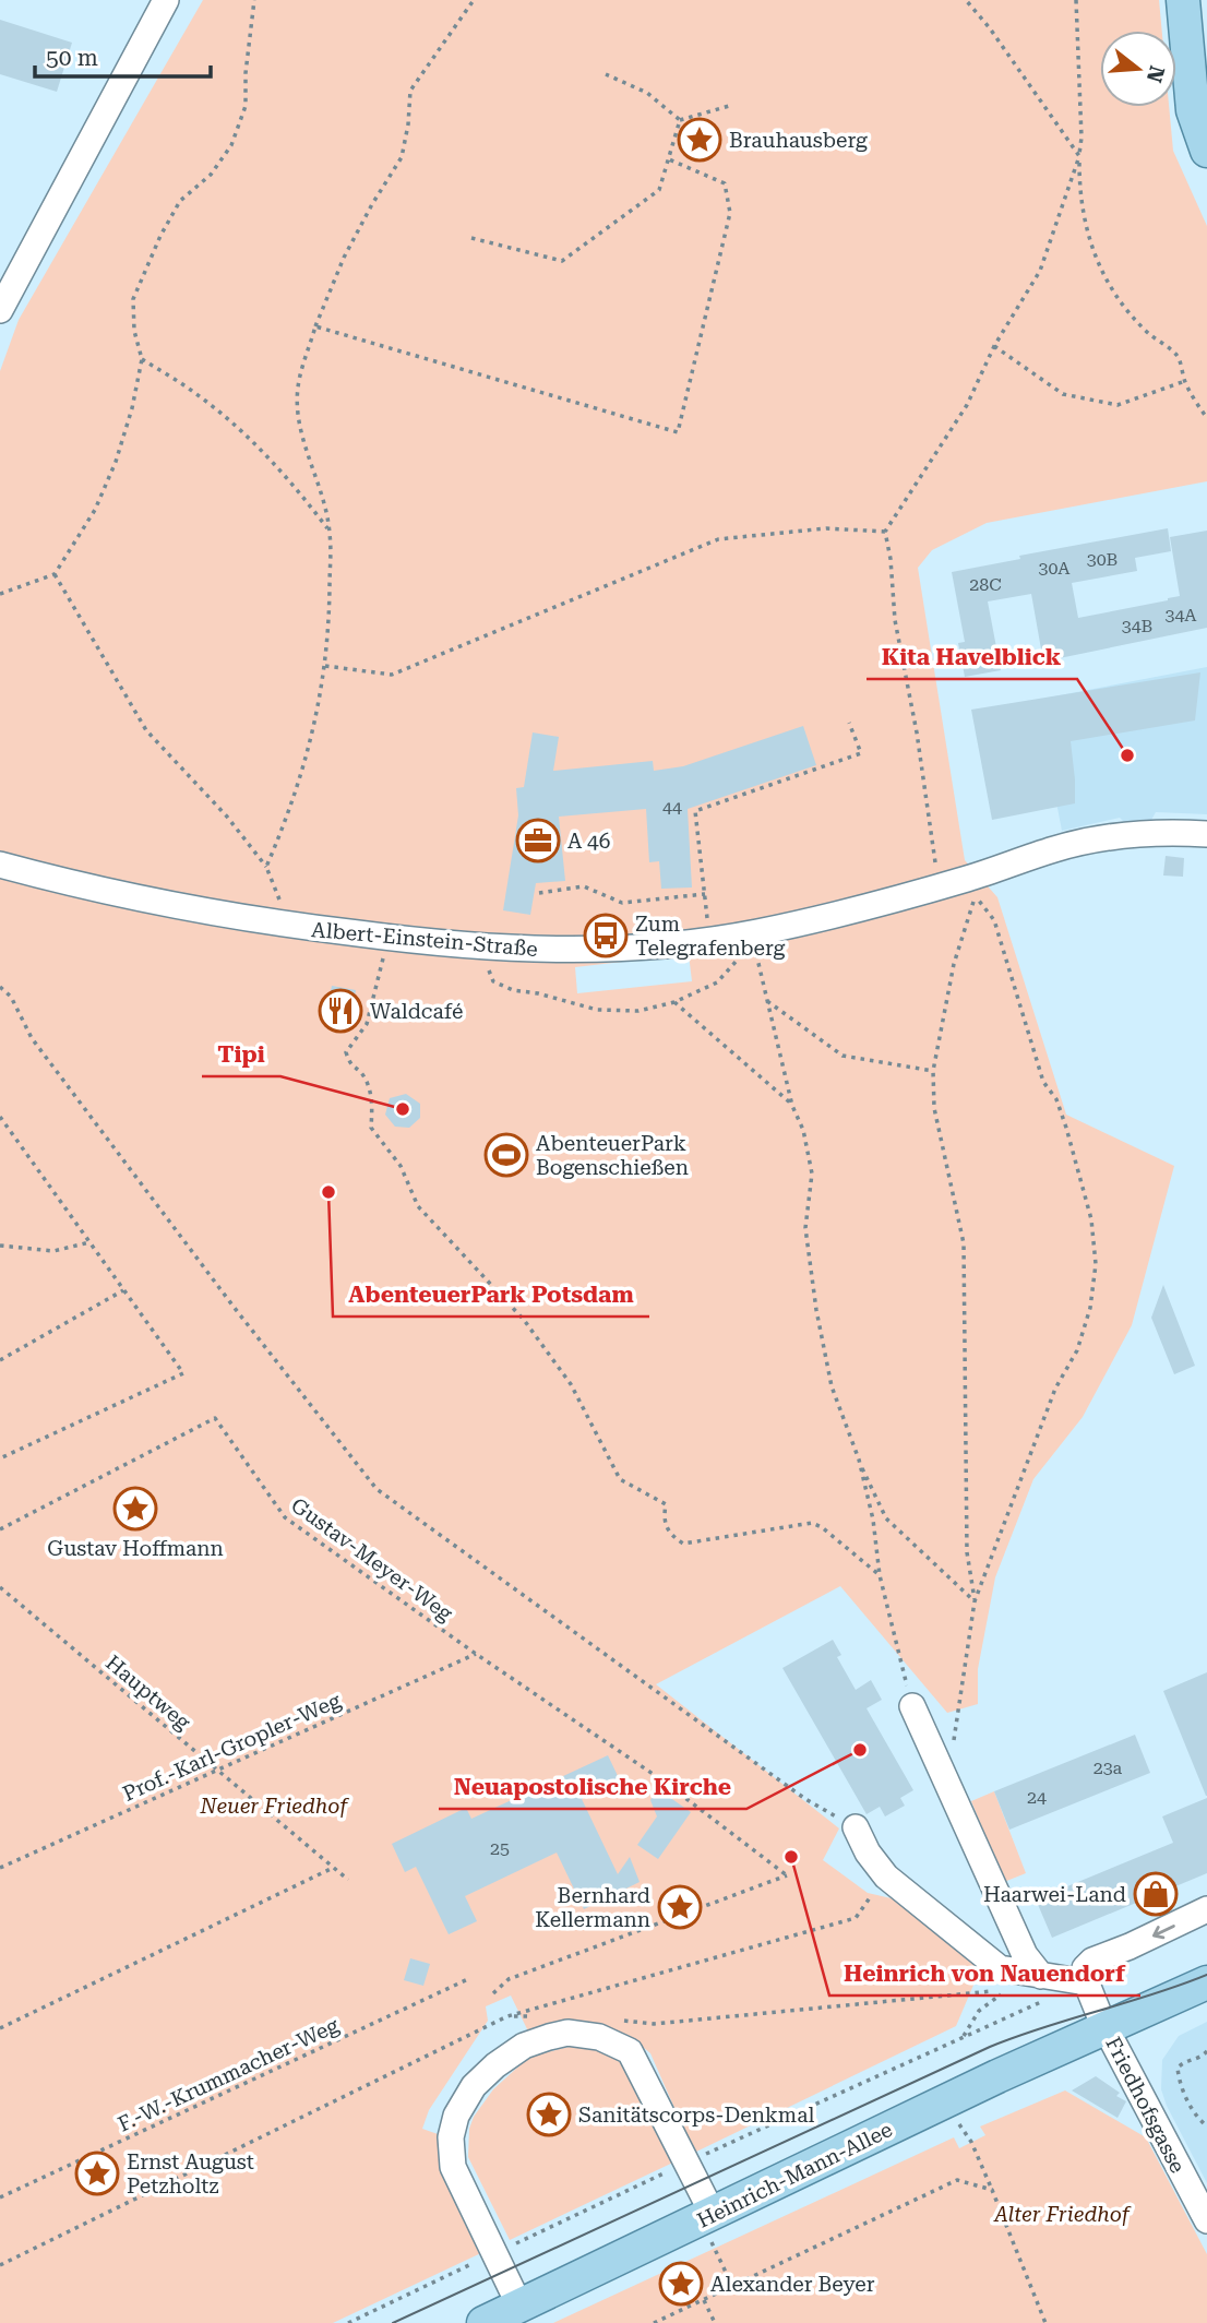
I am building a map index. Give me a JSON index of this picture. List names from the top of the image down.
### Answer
{
  "streets": {
    "main road": ["Heinrich-Mann-Allee"],
    "street": ["Albert-Einstein-Straße", "Friedhofsgasse"],
    "path": [
      "Gustav-Meyer-Weg",
      "Hauptweg",
      "Prof.-Karl-Gropler-Weg",
      "F.-W.-Krummacher-Weg"
    ]
  },
  "crossings": [
    ["Gustav-Meyer-Weg", "Prof.-Karl-Gropler-Weg"],
    ["Hauptweg", "Prof.-Karl-Gropler-Weg"],
    ["Friedhofsgasse", "Heinrich-Mann-Allee"]
  ],
  "parks": ["Neuer Friedhof", "Alter Friedhof"],
  "places": {
    "place": [
      "Brauhausberg",
      "Gustav Hoffmann",
      "Bernhard Kellermann",
      "Sanitätscorps-Denkmal",
      "Ernst August Petzholtz",
      "Alexander Beyer"
    ],
    "other": [
      "Kita Havelblick",
      "Tipi",
      "AbenteuerPark Potsdam",
      "Neuapostolische Kirche",
      "Heinrich von Nauendorf"
    ],
    "office": ["A 46"],
    "bus stop": ["Zum Telegrafenberg"],
    "restaurant": ["Waldcafé"],
    "sports": ["AbenteuerPark Bogenschießen"],
    "shop": ["Haarwei-Land"]
  },
  "house_numbers": [
    "30B",
    "30A",
    "28C",
    "34A",
    "34B",
    "44",
    "23a",
    "24",
    "25"
  ],
  "scale_bar": "50 m",
  "north": "right"
}
